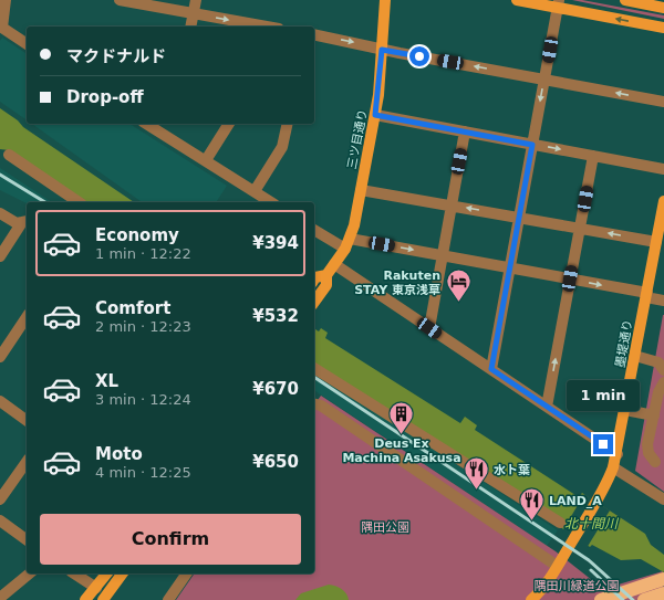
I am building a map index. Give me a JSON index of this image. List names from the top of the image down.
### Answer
{
  "streets": {
    "main road": ["三ツ目通り", "墨堤通り"]
  },
  "water": ["北十間川"],
  "parks": ["隅田公園", "隅田川緑道公園"],
  "places": {
    "hotel": ["Rakuten STAY 東京浅草"],
    "building": ["Deus Ex Machina Asakusa"],
    "restaurant": ["水ト葉", "LAND_A"]
  },
  "page": {
    "banner": ["マクドナルド", "Drop-off"],
    "list": [
      {
        "name": "Economy",
        "note": "1 min · 12:22",
        "value": "¥394"
      },
      {
        "name": "Comfort",
        "note": "2 min · 12:23",
        "value": "¥532"
      },
      {
        "name": "XL",
        "note": "3 min · 12:24",
        "value": "¥670"
      },
      {
        "name": "Moto",
        "note": "4 min · 12:25",
        "value": "¥650"
      }
    ],
    "bubble": "1 min",
    "buttons": "Confirm"
  }
}
